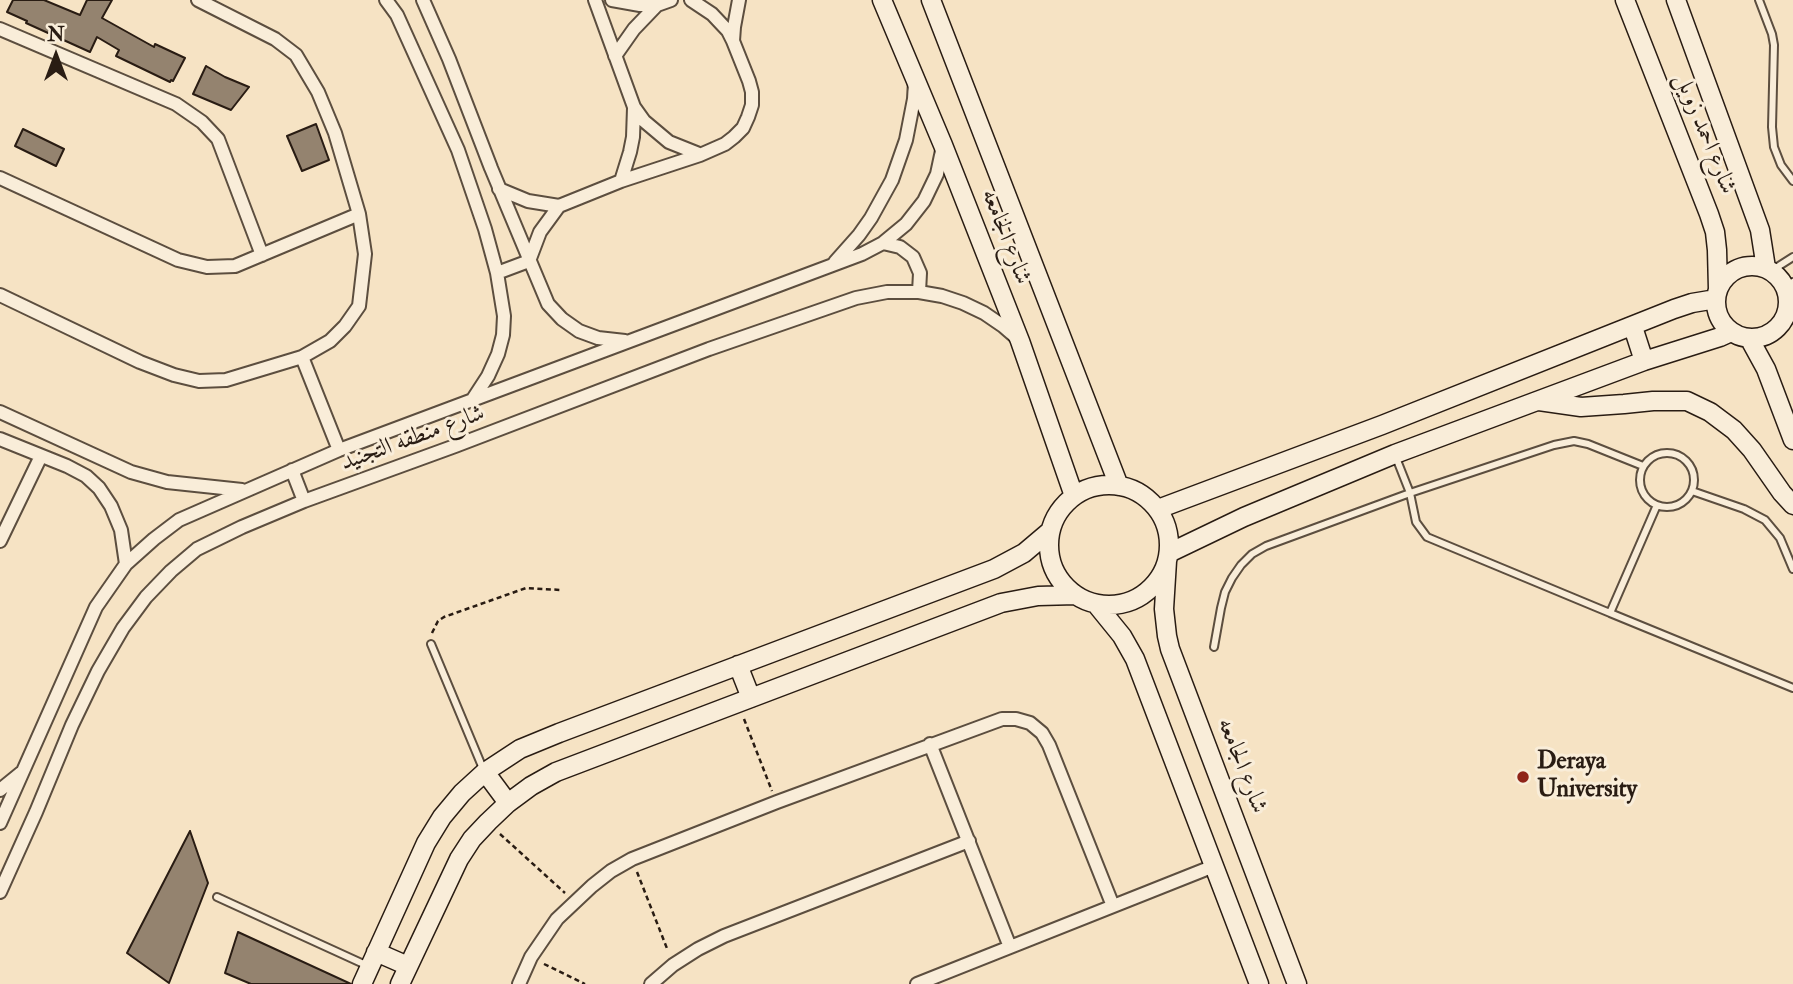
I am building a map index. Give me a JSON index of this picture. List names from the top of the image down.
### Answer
{
  "streets": {
    "street": ["شارع احمد زويل", "شارع الجامعه", "شارع منطقه التجنيد"]
  },
  "crossings": [
    ["شارع الجامعه", "شارع منطقه التجنيد"]
  ],
  "places": ["Deraya University"],
  "north": "top"
}
